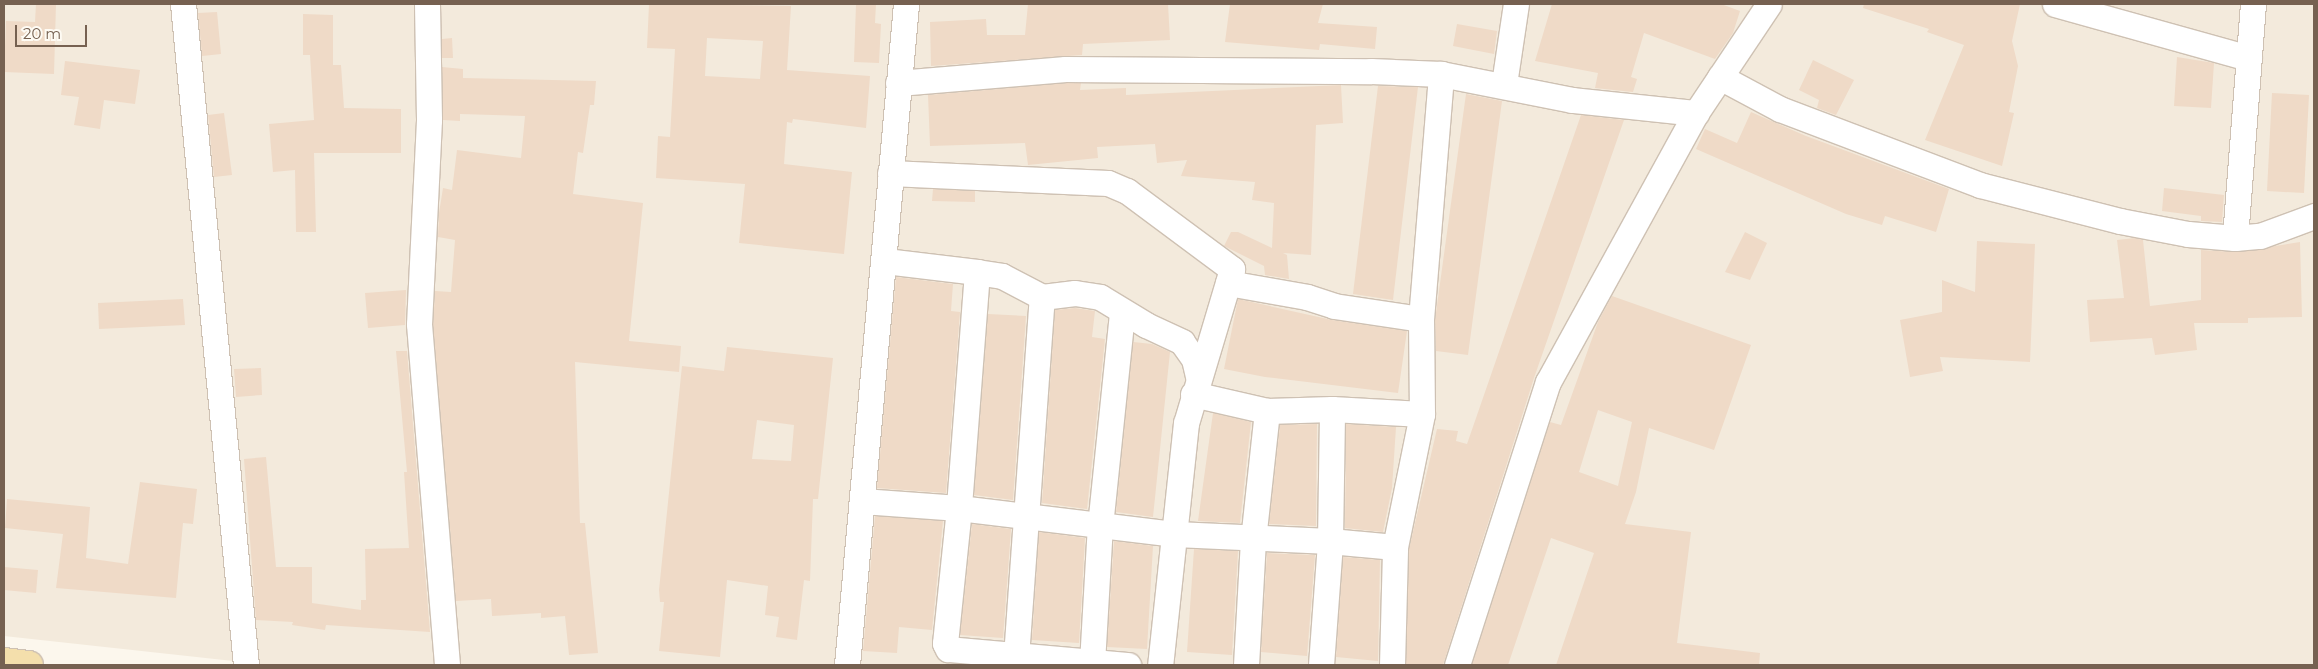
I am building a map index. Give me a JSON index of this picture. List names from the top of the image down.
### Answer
{
  "scale_bar": "20 m"
}
